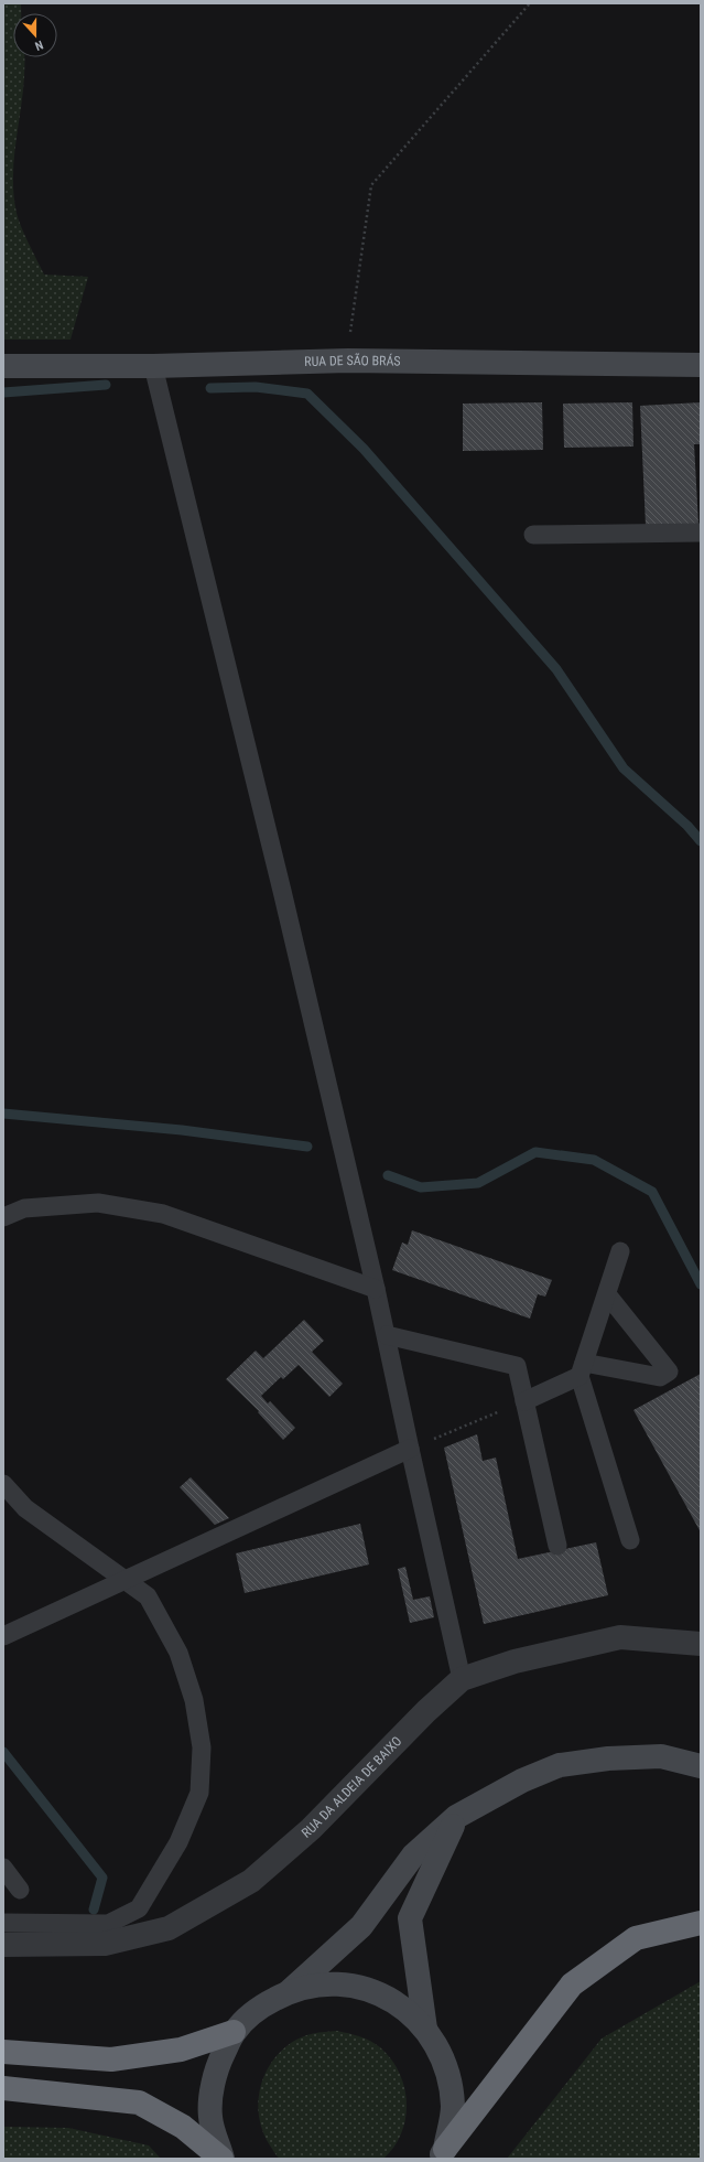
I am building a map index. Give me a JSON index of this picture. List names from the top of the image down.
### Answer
{
  "streets": {
    "main road": ["RUA DE SÃO BRÁS"],
    "street": ["RUA DA ALDEIA DE BAIXO"]
  },
  "north": "bottom"
}
